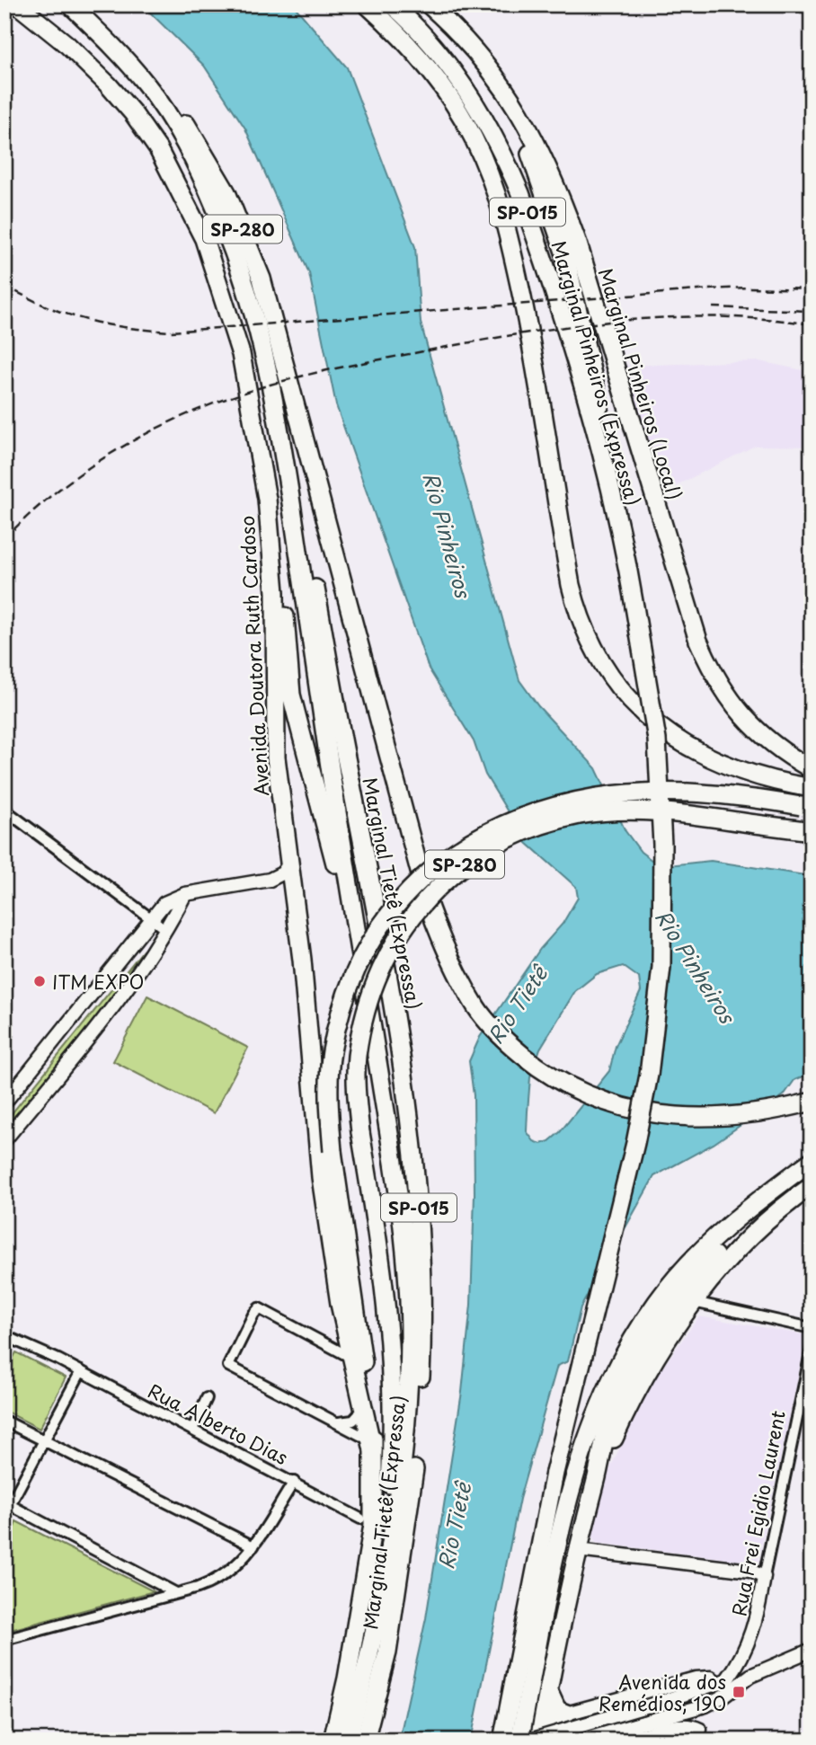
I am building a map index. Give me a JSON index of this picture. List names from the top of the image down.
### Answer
{
  "streets": {
    "highway": [
      "SP-015",
      "SP-280",
      "Marginal Pinheiros (Expressa)",
      "Marginal Pinheiros (Local)",
      "Avenida Doutora Ruth Cardoso",
      "Marginal Tietê (Expressa)"
    ],
    "street": ["Rua Alberto Dias", "Rua Frei Egidio Laurent"]
  },
  "crossings": [
    ["SP-015", "SP-280"],
    ["SP-015", "Marginal Tietê (Expressa)"],
    ["SP-280", "Marginal Tietê (Expressa)"]
  ],
  "water": ["Rio Pinheiros", "Rio Tietê"],
  "places": {
    "other": ["ITM EXPO"],
    "transit": ["Avenida dos Remédios, 190"]
  }
}
